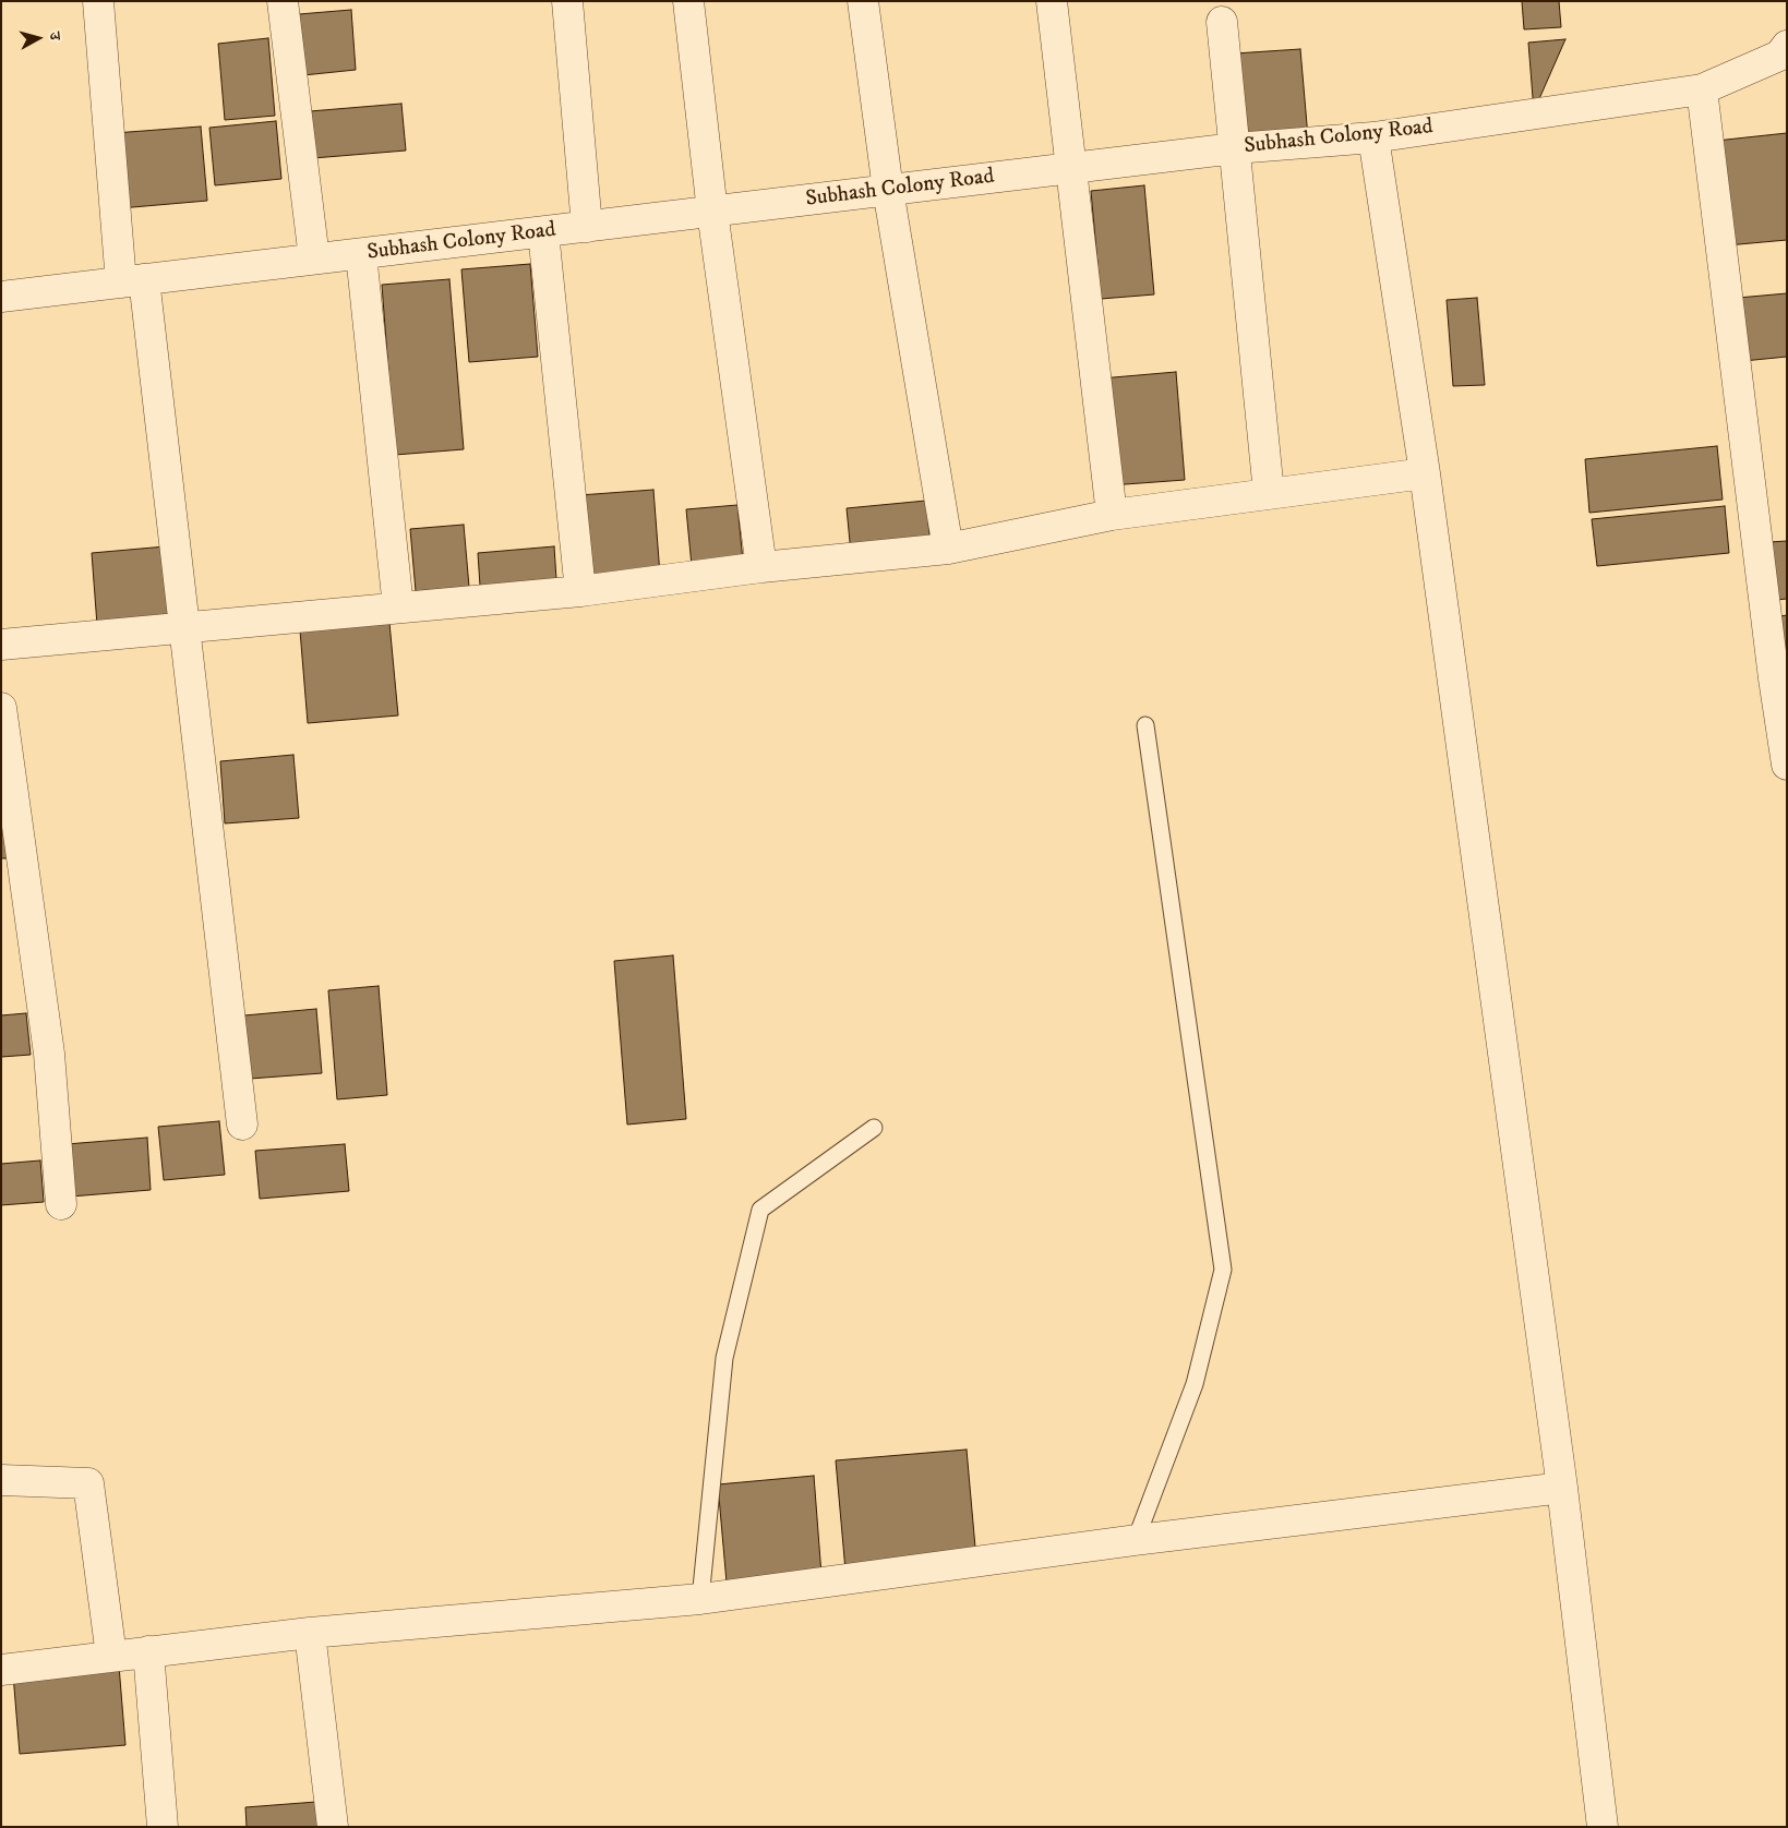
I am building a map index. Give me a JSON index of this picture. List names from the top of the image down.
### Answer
{
  "streets": {
    "street": ["Subhash Colony Road"]
  },
  "north": "right"
}
